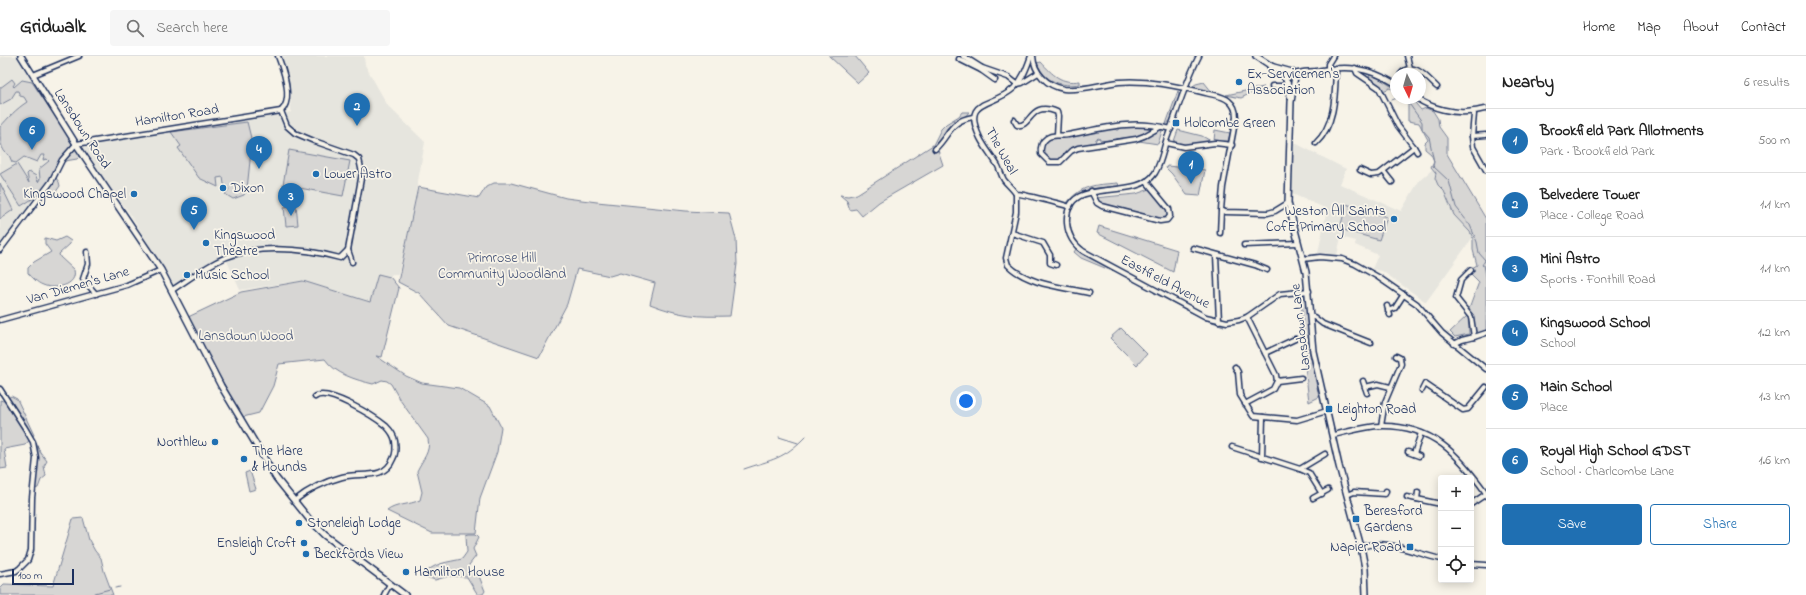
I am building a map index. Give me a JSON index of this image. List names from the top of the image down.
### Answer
{
  "streets": {
    "street": [
      "Hamilton Road",
      "Lansdown Road",
      "The Weal",
      "Eastfield Avenue",
      "Van Diemen's Lane",
      "Lansdown Lane"
    ]
  },
  "crossings": [
    ["Hamilton Road", "Lansdown Road"],
    ["Lansdown Road", "Van Diemen's Lane"],
    ["The Weal", "Eastfield Avenue"],
    ["Eastfield Avenue", "Lansdown Lane"]
  ],
  "parks": ["Primrose Hill Community Woodland", "Lansdown Wood"],
  "places": {
    "other": [
      "Ex-Servicemen's Association",
      "Lower Astro",
      "Dixon",
      "Kingswood Chapel",
      "Weston All Saints CofE Primary School",
      "Kingswood Theatre",
      "Music School",
      "Northlew",
      "The Hare & Hounds",
      "Stoneleigh Lodge",
      "Ensleigh Croft",
      "Beckfords View",
      "Hamilton House"
    ],
    "transit": [
      "Holcombe Green",
      "Leighton Road",
      "Beresford Gardens",
      "Napier Road"
    ]
  },
  "scale_bar": "100 m",
  "north": "bottom",
  "page": {
    "header": "Gridwalk",
    "search": "Search here",
    "nav": [
      "Home",
      "Map",
      "About",
      "Contact"
    ],
    "heading": ["Nearby", "6 results"],
    "pins": [
      "2",
      "6",
      "4",
      "1",
      "3",
      "5"
    ],
    "list": [
      {
        "mark": "1",
        "name": "Brookfield Park Allotments",
        "note": "Park · Brookfield Park",
        "value": "500 m"
      },
      {
        "mark": "2",
        "name": "Belvedere Tower",
        "note": "Place · College Road",
        "value": "1.1 km"
      },
      {
        "mark": "3",
        "name": "Mini Astro",
        "note": "Sports · Fonthill Road",
        "value": "1.1 km"
      },
      {
        "mark": "4",
        "name": "Kingswood School",
        "note": "School",
        "value": "1.2 km"
      },
      {
        "mark": "5",
        "name": "Main School",
        "note": "Place",
        "value": "1.3 km"
      },
      {
        "mark": "6",
        "name": "Royal High School GDST",
        "note": "School · Charlcombe Lane",
        "value": "1.6 km"
      }
    ],
    "map_buttons": ["+", "−"],
    "buttons": ["Save", "Share"],
    "scale": "100 m"
  }
}
